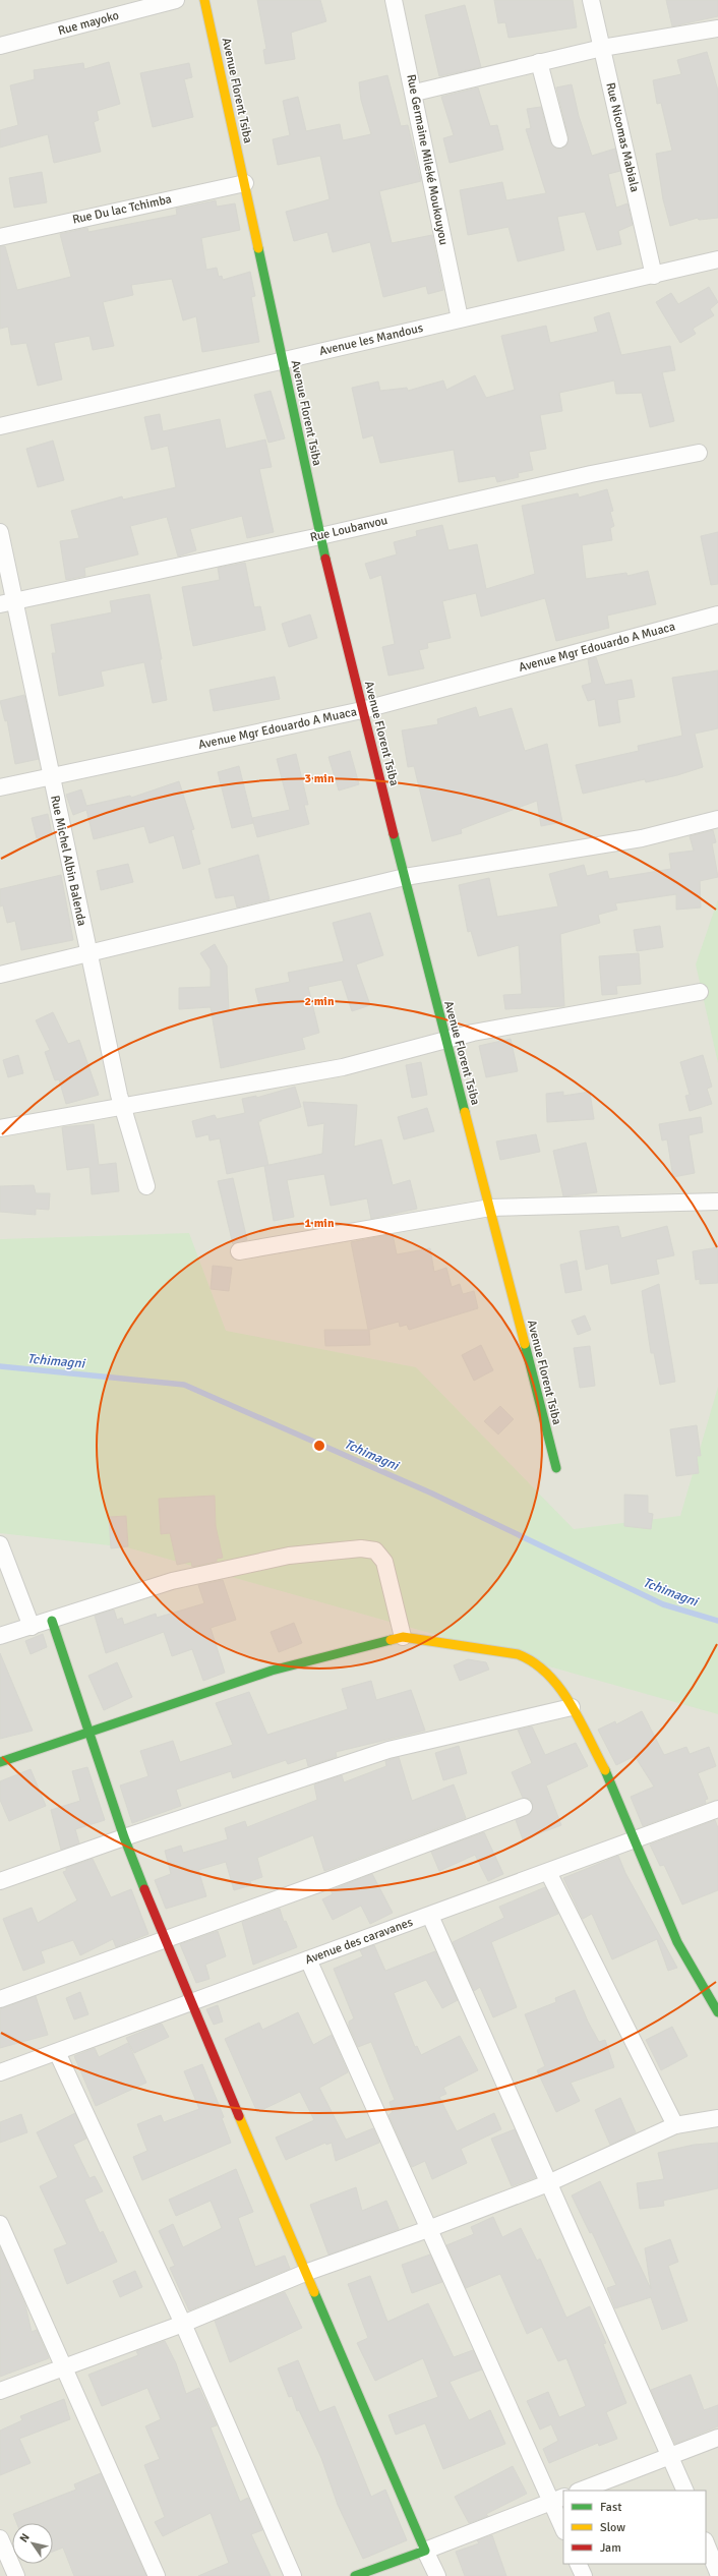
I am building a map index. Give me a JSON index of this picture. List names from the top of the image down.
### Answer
{
  "streets": {
    "street": [
      "Rue mayoko",
      "Avenue Florent Tsiba",
      "Rue Nicomas Mabiala",
      "Rue Germaine Mileké Moukouyou",
      "Rue Du lac Tchimba",
      "Avenue les Mandous",
      "Rue Loubanvou",
      "Avenue Mgr Edouardo A Muaca",
      "Rue Michel Albin Balenda",
      "Avenue des caravanes"
    ]
  },
  "crossings": [
    ["Avenue Florent Tsiba", "Rue Du lac Tchimba"],
    ["Avenue Florent Tsiba", "Avenue les Mandous"],
    ["Avenue Florent Tsiba", "Rue Loubanvou"],
    ["Avenue Florent Tsiba", "Avenue Mgr Edouardo A Muaca"],
    ["Rue Nicomas Mabiala", "Avenue les Mandous"],
    ["Rue Germaine Mileké Moukouyou", "Avenue les Mandous"],
    ["Rue Loubanvou", "Rue Michel Albin Balenda"],
    ["Avenue Mgr Edouardo A Muaca", "Rue Michel Albin Balenda"]
  ],
  "water": ["Tchimagni"],
  "legend": ["Fast", "Slow", "Jam"],
  "north": "top left",
  "rings": ["3 min", "2 min", "1 min"]
}
